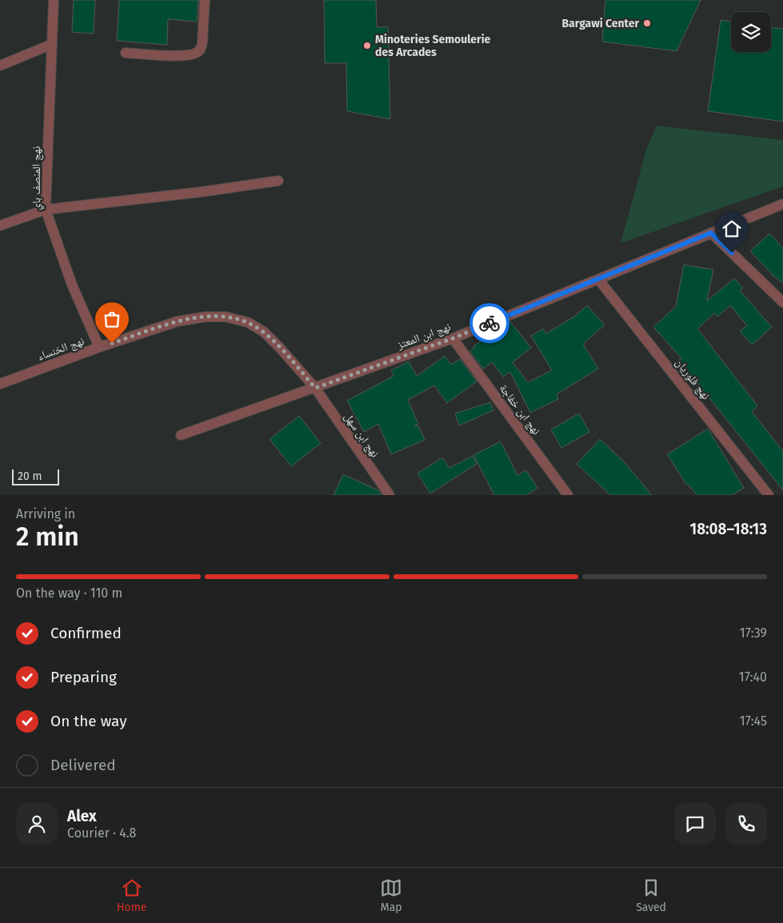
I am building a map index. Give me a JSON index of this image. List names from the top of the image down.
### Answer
{
  "streets": {
    "street": [
      "نهج المنصف باي",
      "نهج ابن المعتز",
      "نهج الخنساء",
      "نهج فلوريان",
      "نهج ابن خفاجة",
      "نهج ابن سهل"
    ]
  },
  "crossings": [
    ["نهج المنصف باي", "نهج الخنساء"],
    ["نهج ابن المعتز", "نهج الخنساء"],
    ["نهج ابن المعتز", "نهج فلوريان"],
    ["نهج ابن المعتز", "نهج ابن خفاجة"],
    ["نهج ابن المعتز", "نهج ابن سهل"],
    ["نهج الخنساء", "نهج ابن سهل"]
  ],
  "places": ["Bargawi Center", "Minoteries Semoulerie des Arcades"],
  "scale_bar": "20 m",
  "page": {
    "scale": "20 m",
    "heading": ["2 min", "Arriving in", "18:08–18:13"],
    "panel": ["Alex", "Courier · 4.8"],
    "bar": "On the way · 110 m",
    "list": [
      ["Confirmed", "17:39"],
      ["Preparing", "17:40"],
      ["On the way", "17:45"],
      "Delivered"
    ],
    "tabs": ["Home", "Map", "Saved"]
  }
}
